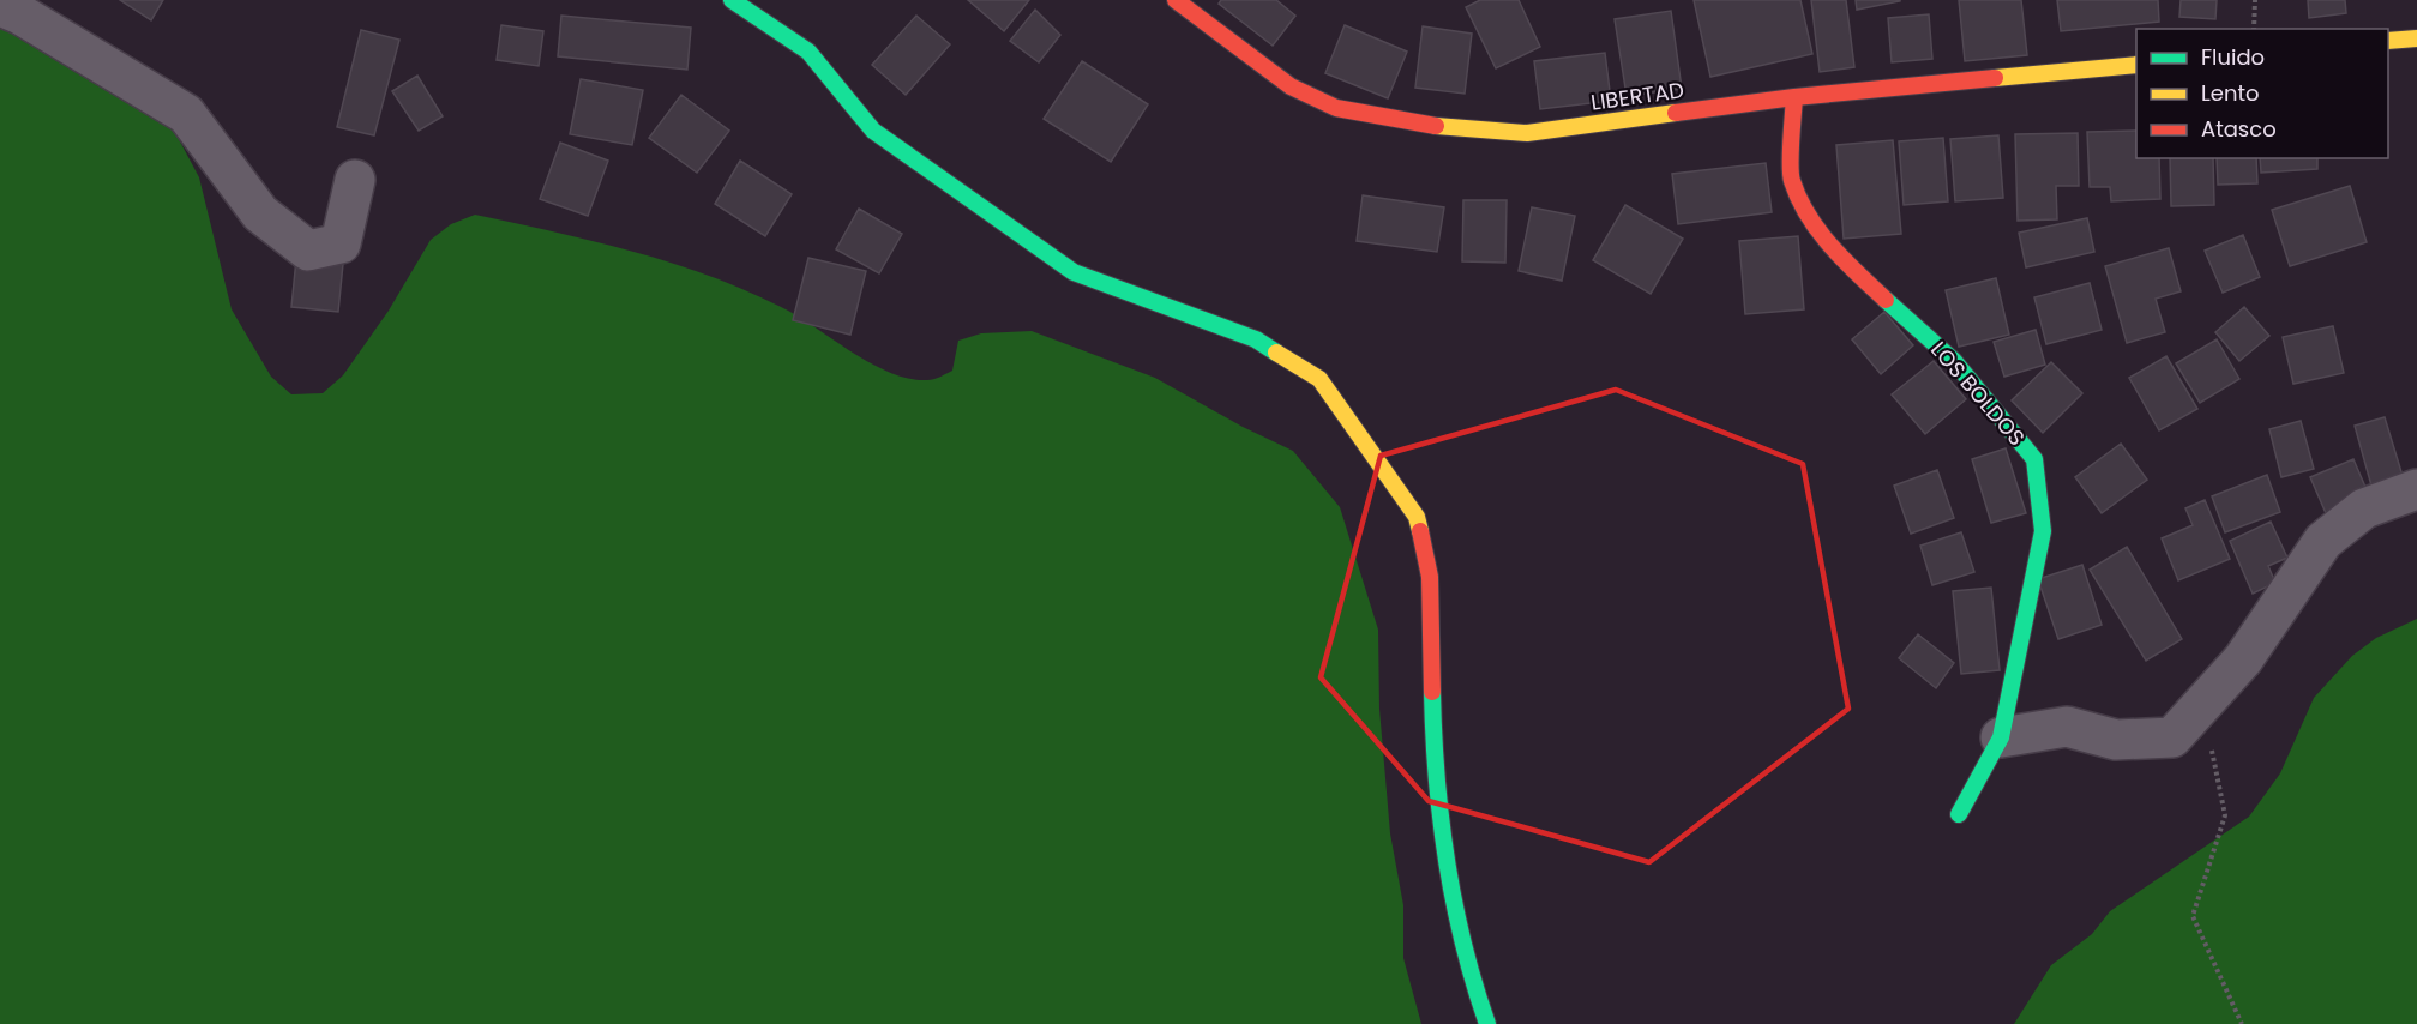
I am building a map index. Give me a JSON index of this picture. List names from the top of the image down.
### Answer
{
  "streets": {
    "street": ["LIBERTAD", "LOS BOLDOS"]
  },
  "crossings": [
    ["LIBERTAD", "LOS BOLDOS"]
  ],
  "legend": ["Fluido", "Lento", "Atasco"]
}
